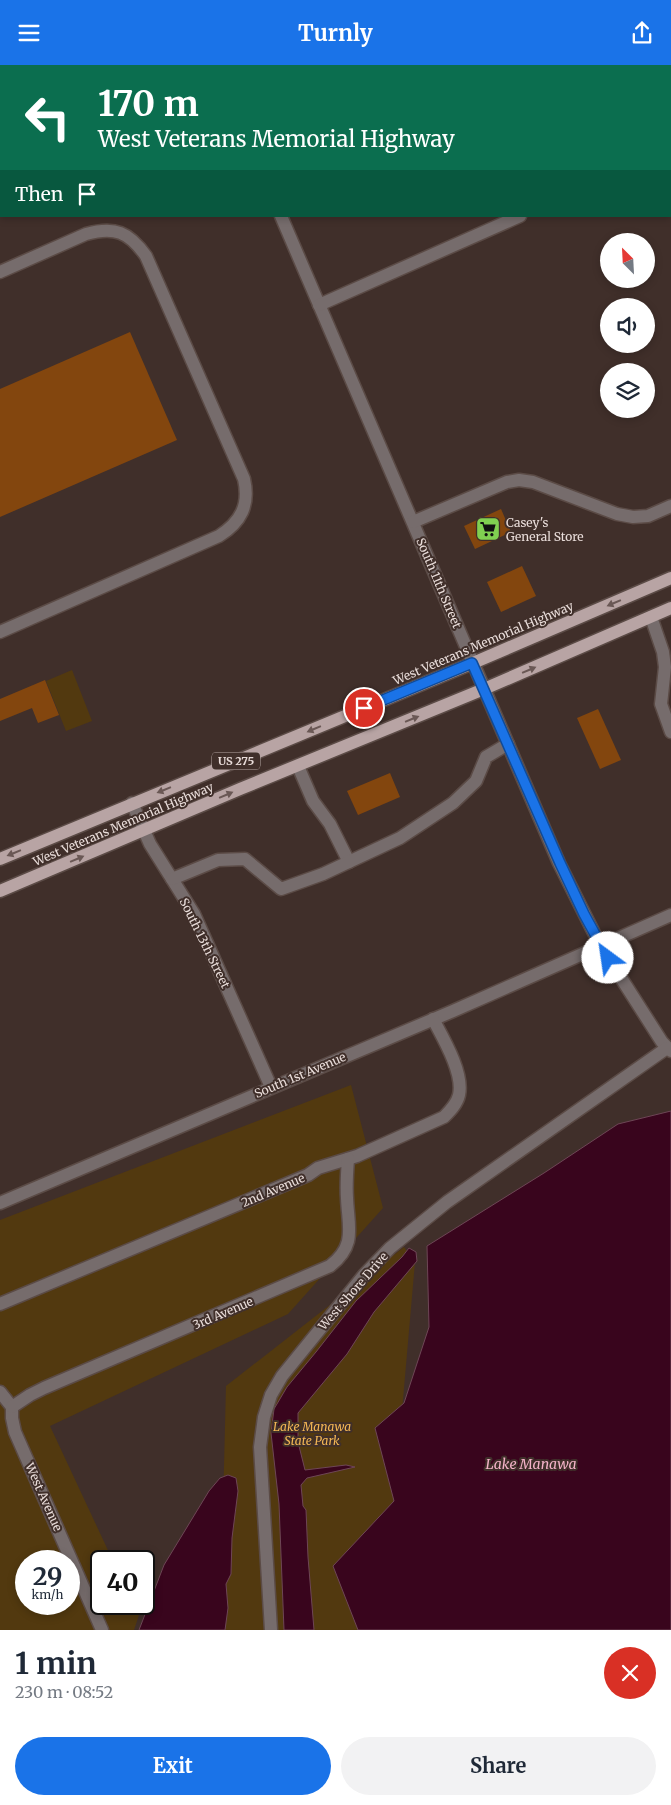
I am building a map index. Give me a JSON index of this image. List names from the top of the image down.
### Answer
{
  "streets": {
    "main road": ["West Veterans Memorial Highway", "US 275"],
    "street": [
      "South 11th Street",
      "South 13th Street",
      "South 1st Avenue",
      "2nd Avenue",
      "West Shore Drive",
      "3rd Avenue",
      "West Avenue"
    ]
  },
  "crossings": [
    ["South 11th Street", "West Veterans Memorial Highway"],
    ["South 11th Street", "South 1st Avenue"],
    ["South 11th Street", "West Shore Drive"],
    ["West Veterans Memorial Highway", "South 13th Street"],
    ["South 13th Street", "South 1st Avenue"],
    ["South 1st Avenue", "2nd Avenue"],
    ["2nd Avenue", "3rd Avenue"],
    ["3rd Avenue", "West Avenue"]
  ],
  "water": ["Lake Manawa"],
  "parks": ["Lake Manawa State Park"],
  "places": {
    "supermarket": ["Casey's General Store"]
  },
  "north": "top left",
  "page": {
    "header": "Turnly",
    "turn": ["170 m", "West Veterans Memorial Highway"],
    "then": "Then",
    "speed": "29 km/h",
    "limit": "40",
    "heading": ["1 min", "230 m · 08:52"],
    "buttons": ["Exit", "Share"]
  }
}
